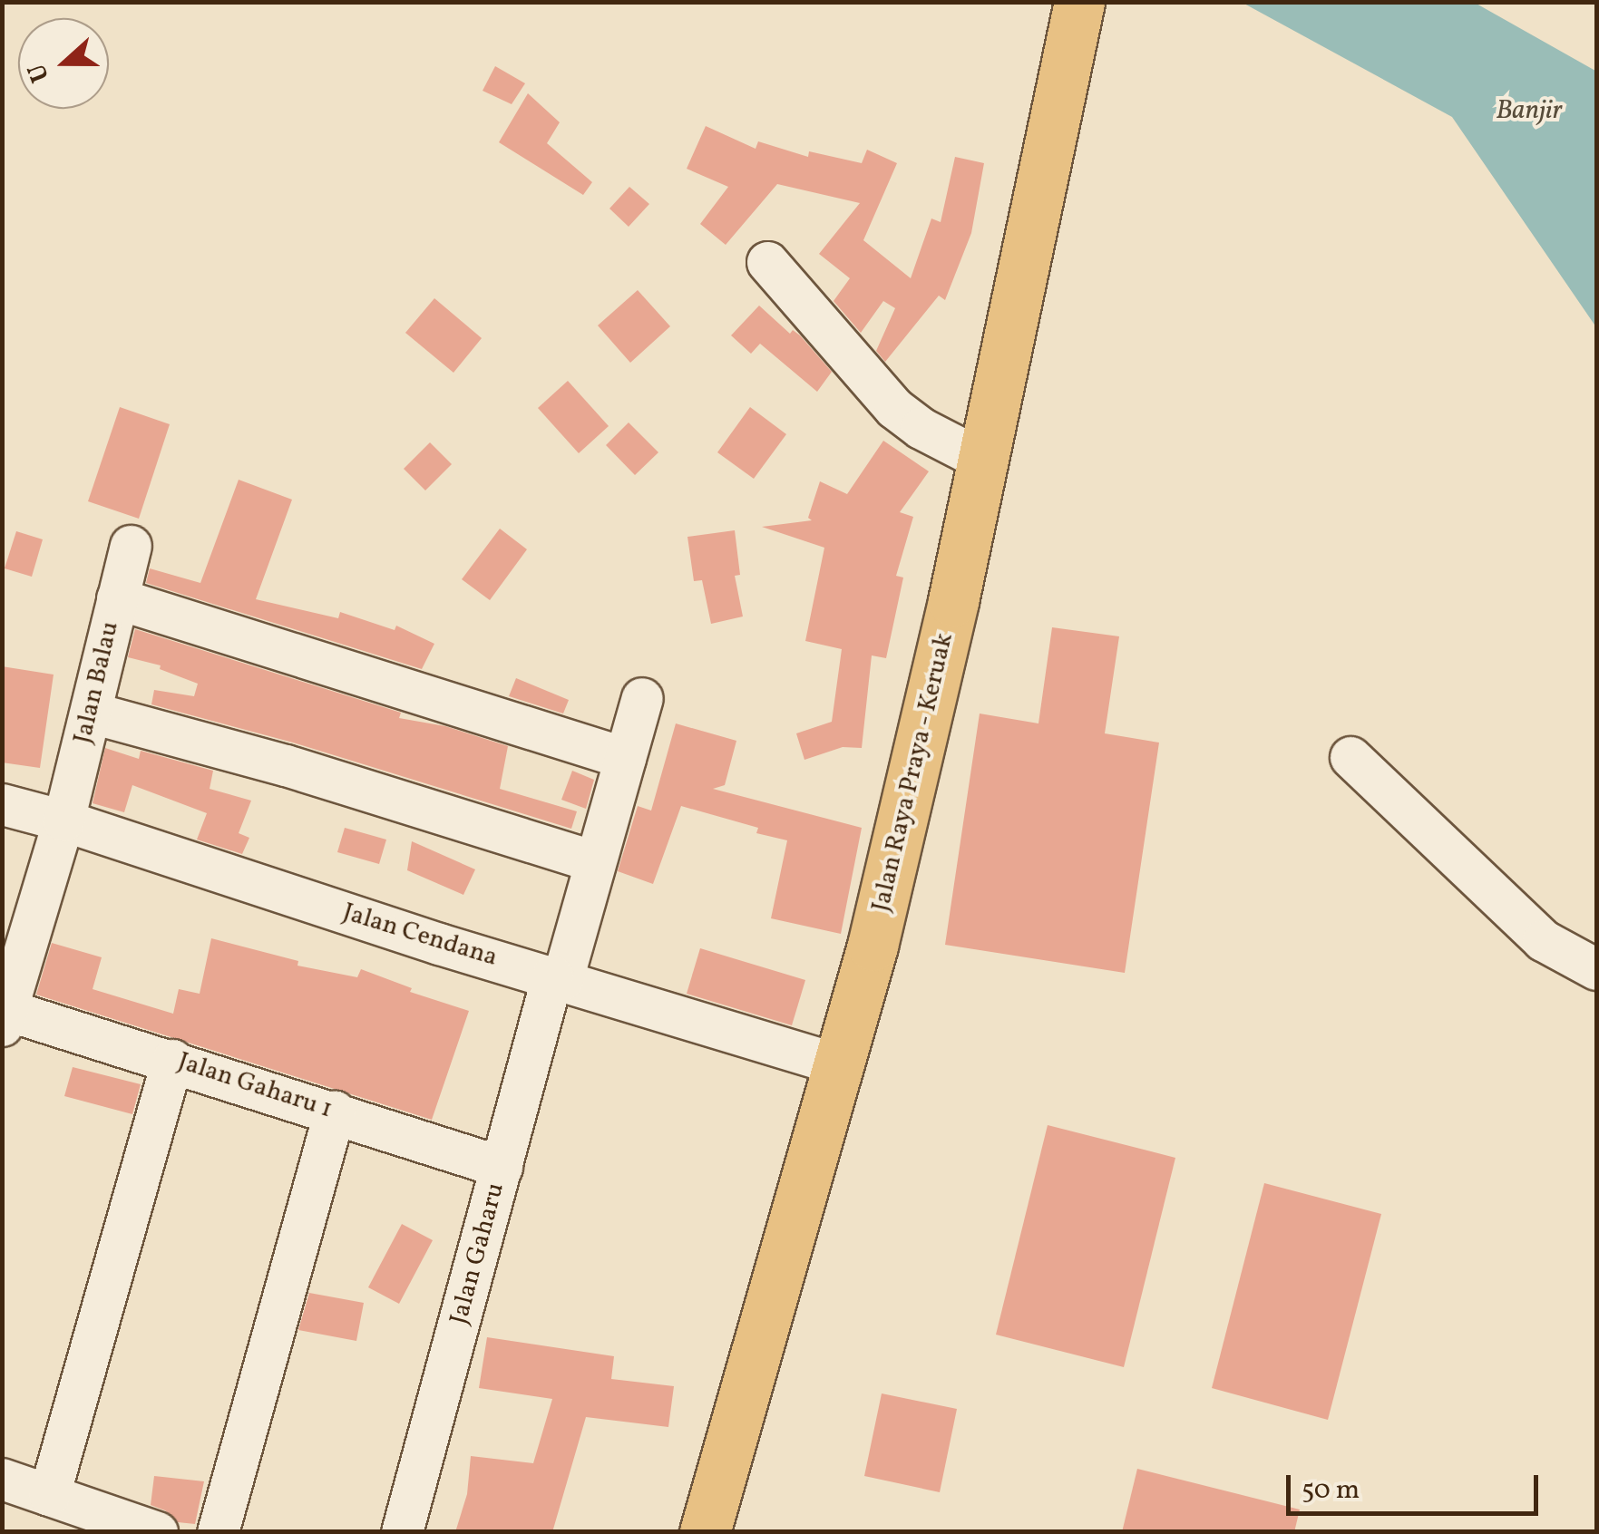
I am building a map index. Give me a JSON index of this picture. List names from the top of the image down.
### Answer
{
  "streets": {
    "main road": ["Jalan Raya Praya - Keruak"],
    "street": [
      "Jalan Balau",
      "Jalan Cendana",
      "Jalan Gaharu 1",
      "Jalan Gaharu"
    ]
  },
  "crossings": [
    ["Jalan Balau", "Jalan Cendana"],
    ["Jalan Balau", "Jalan Gaharu 1"],
    ["Jalan Raya Praya - Keruak", "Jalan Cendana"],
    ["Jalan Cendana", "Jalan Gaharu"],
    ["Jalan Gaharu 1", "Jalan Gaharu"]
  ],
  "water": ["Banjir"],
  "scale_bar": "50 m",
  "north": "left"
}
